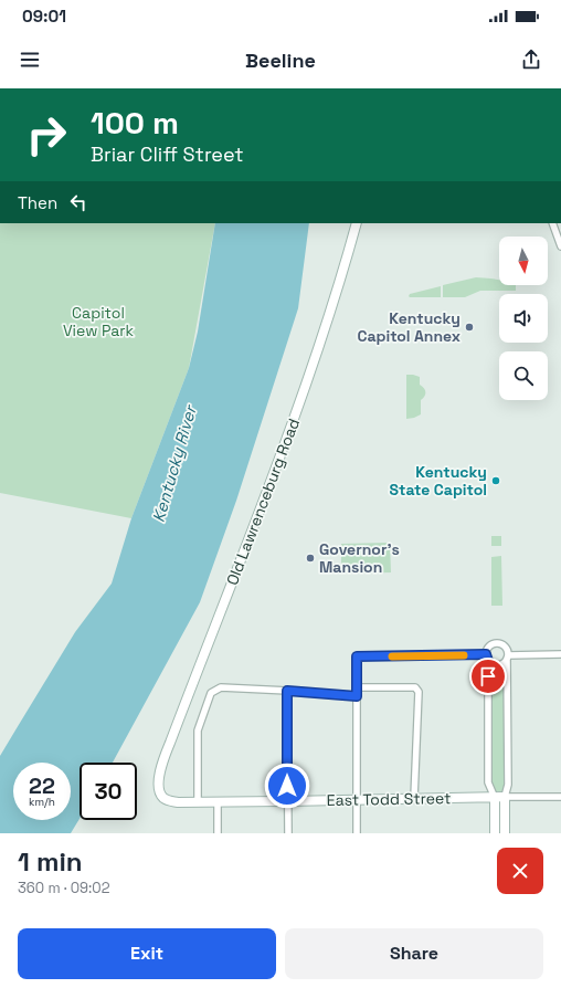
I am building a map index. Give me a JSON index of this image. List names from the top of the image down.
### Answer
{
  "streets": {
    "main road": ["Old Lawrenceburg Road", "East Todd Street"]
  },
  "crossings": [
    ["Old Lawrenceburg Road", "East Todd Street"]
  ],
  "water": ["Kentucky River"],
  "parks": ["Capitol View Park"],
  "places": ["Kentucky Capitol Annex", "Kentucky State Capitol", "Governor's Mansion"],
  "north": "bottom",
  "page": {
    "status": "09:01",
    "header": "Beeline",
    "turn": ["100 m", "Briar Cliff Street"],
    "then": "Then",
    "speed": "22 km/h",
    "limit": "30",
    "heading": ["1 min", "360 m · 09:02"],
    "buttons": ["Exit", "Share"]
  }
}
